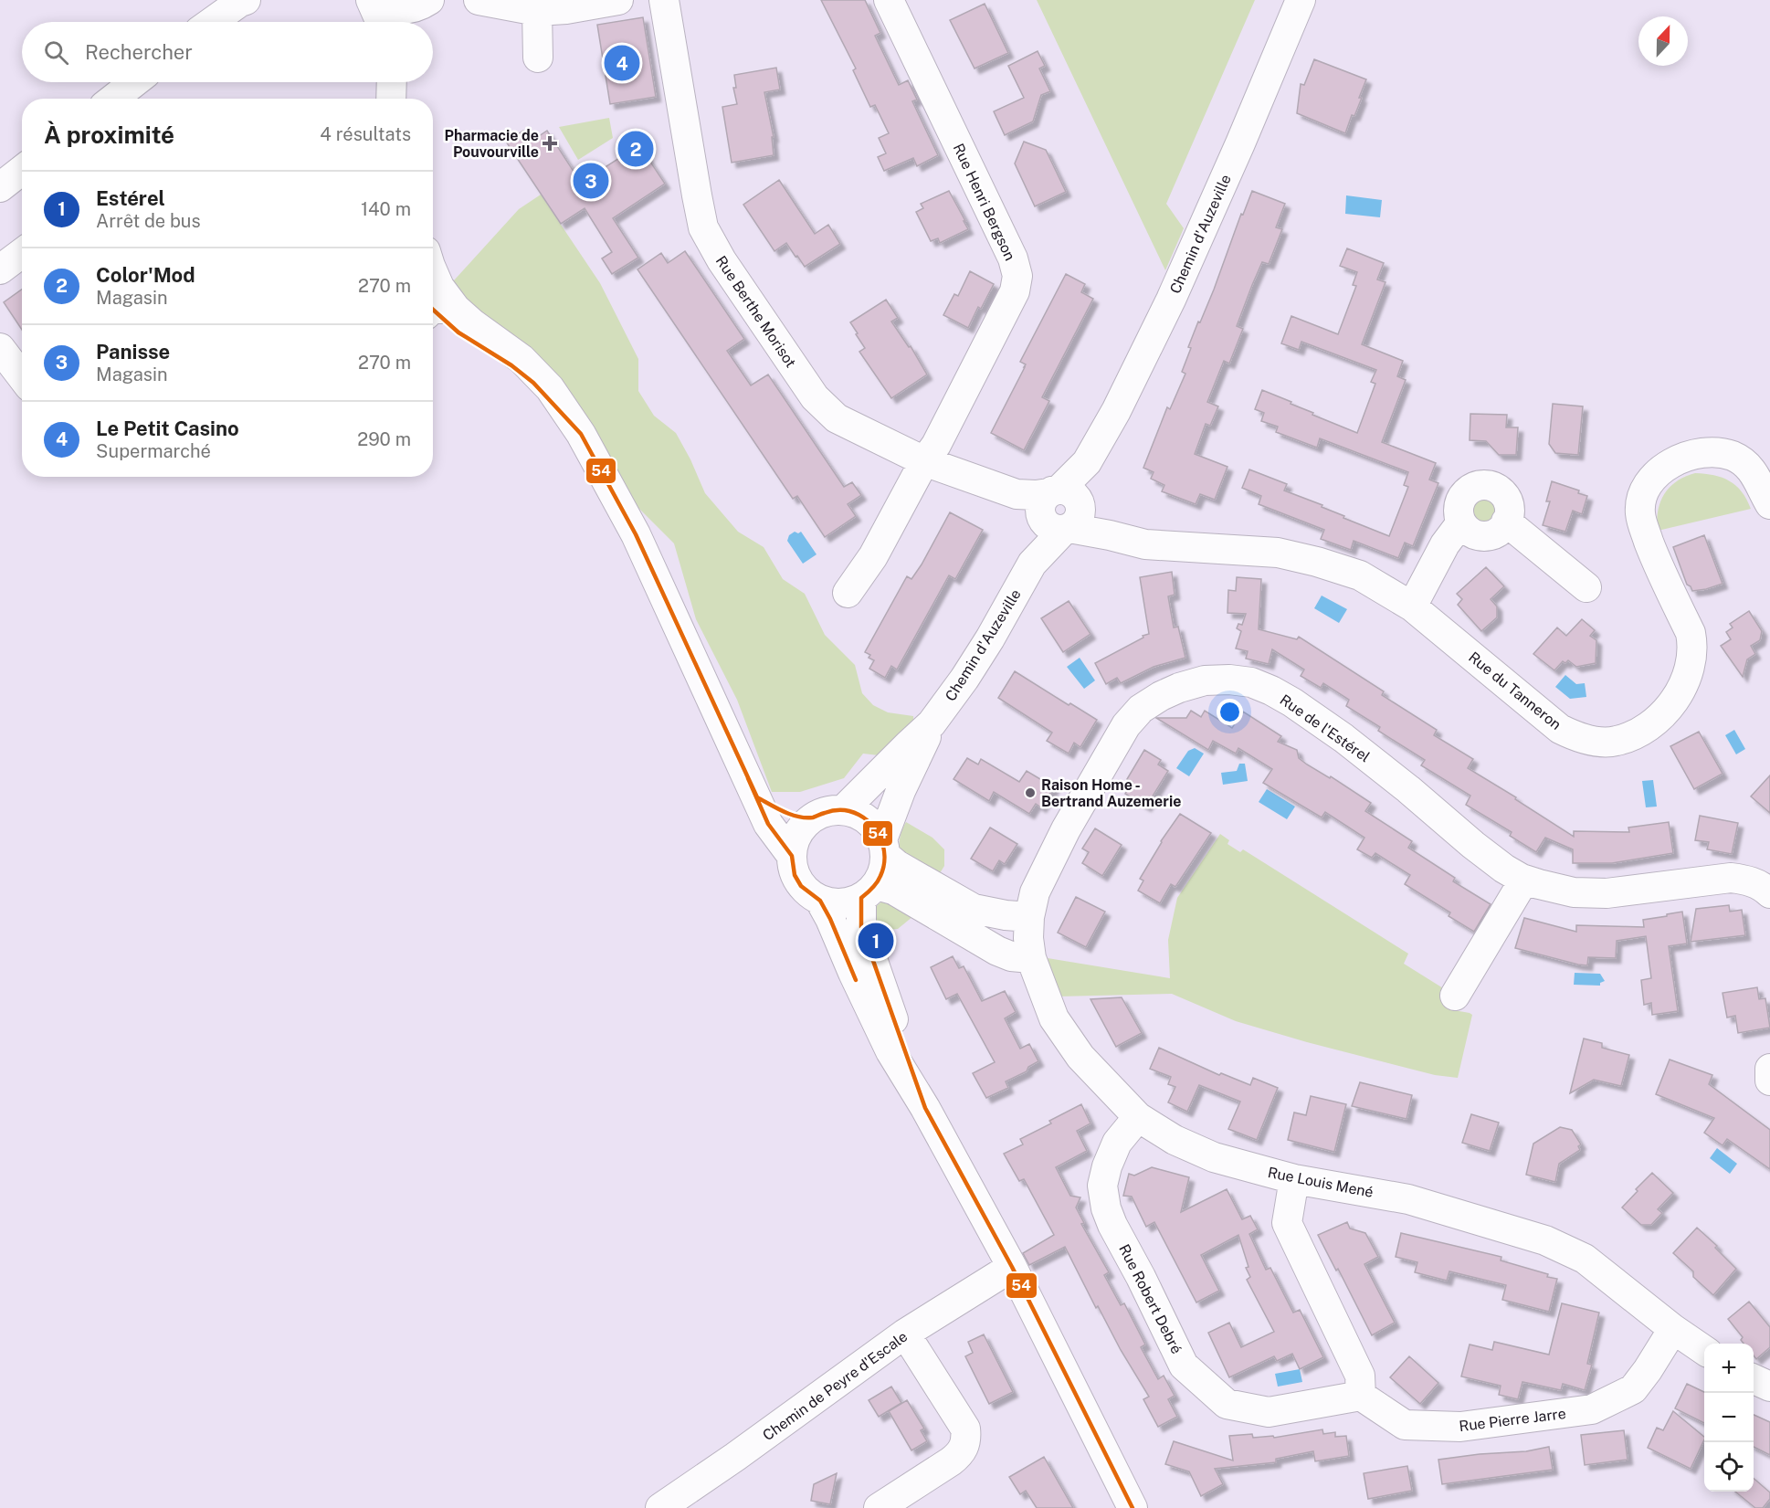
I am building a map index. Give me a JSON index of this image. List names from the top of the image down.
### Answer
{
  "streets": {
    "street": [
      "Rue Henri Bergson",
      "Chemin d'Auzeville",
      "Rue Berthe Morisot",
      "Rue du Tanneron",
      "Rue de l'Estérel",
      "Rue Louis Mené",
      "Rue Robert Debré",
      "Chemin de Peyre d'Escale",
      "Rue Pierre Jarre"
    ]
  },
  "crossings": [
    ["Rue Henri Bergson", "Rue Berthe Morisot"],
    ["Chemin d'Auzeville", "Rue Berthe Morisot"],
    ["Chemin d'Auzeville", "Rue du Tanneron"],
    ["Rue Berthe Morisot", "Rue du Tanneron"],
    ["Rue de l'Estérel", "Rue Louis Mené"],
    ["Rue Louis Mené", "Rue Robert Debré"],
    ["Rue Louis Mené", "Rue Pierre Jarre"],
    ["Rue Robert Debré", "Rue Pierre Jarre"]
  ],
  "places": {
    "health": ["Pharmacie de Pouvourville"],
    "other": ["Raison Home - Bertrand Auzemerie"]
  },
  "lines": ["transit line 54"],
  "north": "top",
  "page": {
    "search": "Rechercher",
    "pins": [
      "4",
      "2",
      "3",
      "1"
    ],
    "heading": ["À proximité", "4 résultats"],
    "list": [
      {
        "mark": "1",
        "name": "Estérel",
        "note": "Arrêt de bus",
        "value": "140 m"
      },
      {
        "mark": "2",
        "name": "Color'Mod",
        "note": "Magasin",
        "value": "270 m"
      },
      {
        "mark": "3",
        "name": "Panisse",
        "note": "Magasin",
        "value": "270 m"
      },
      {
        "mark": "4",
        "name": "Le Petit Casino",
        "note": "Supermarché",
        "value": "290 m"
      }
    ],
    "map_buttons": ["+", "−"]
  }
}
